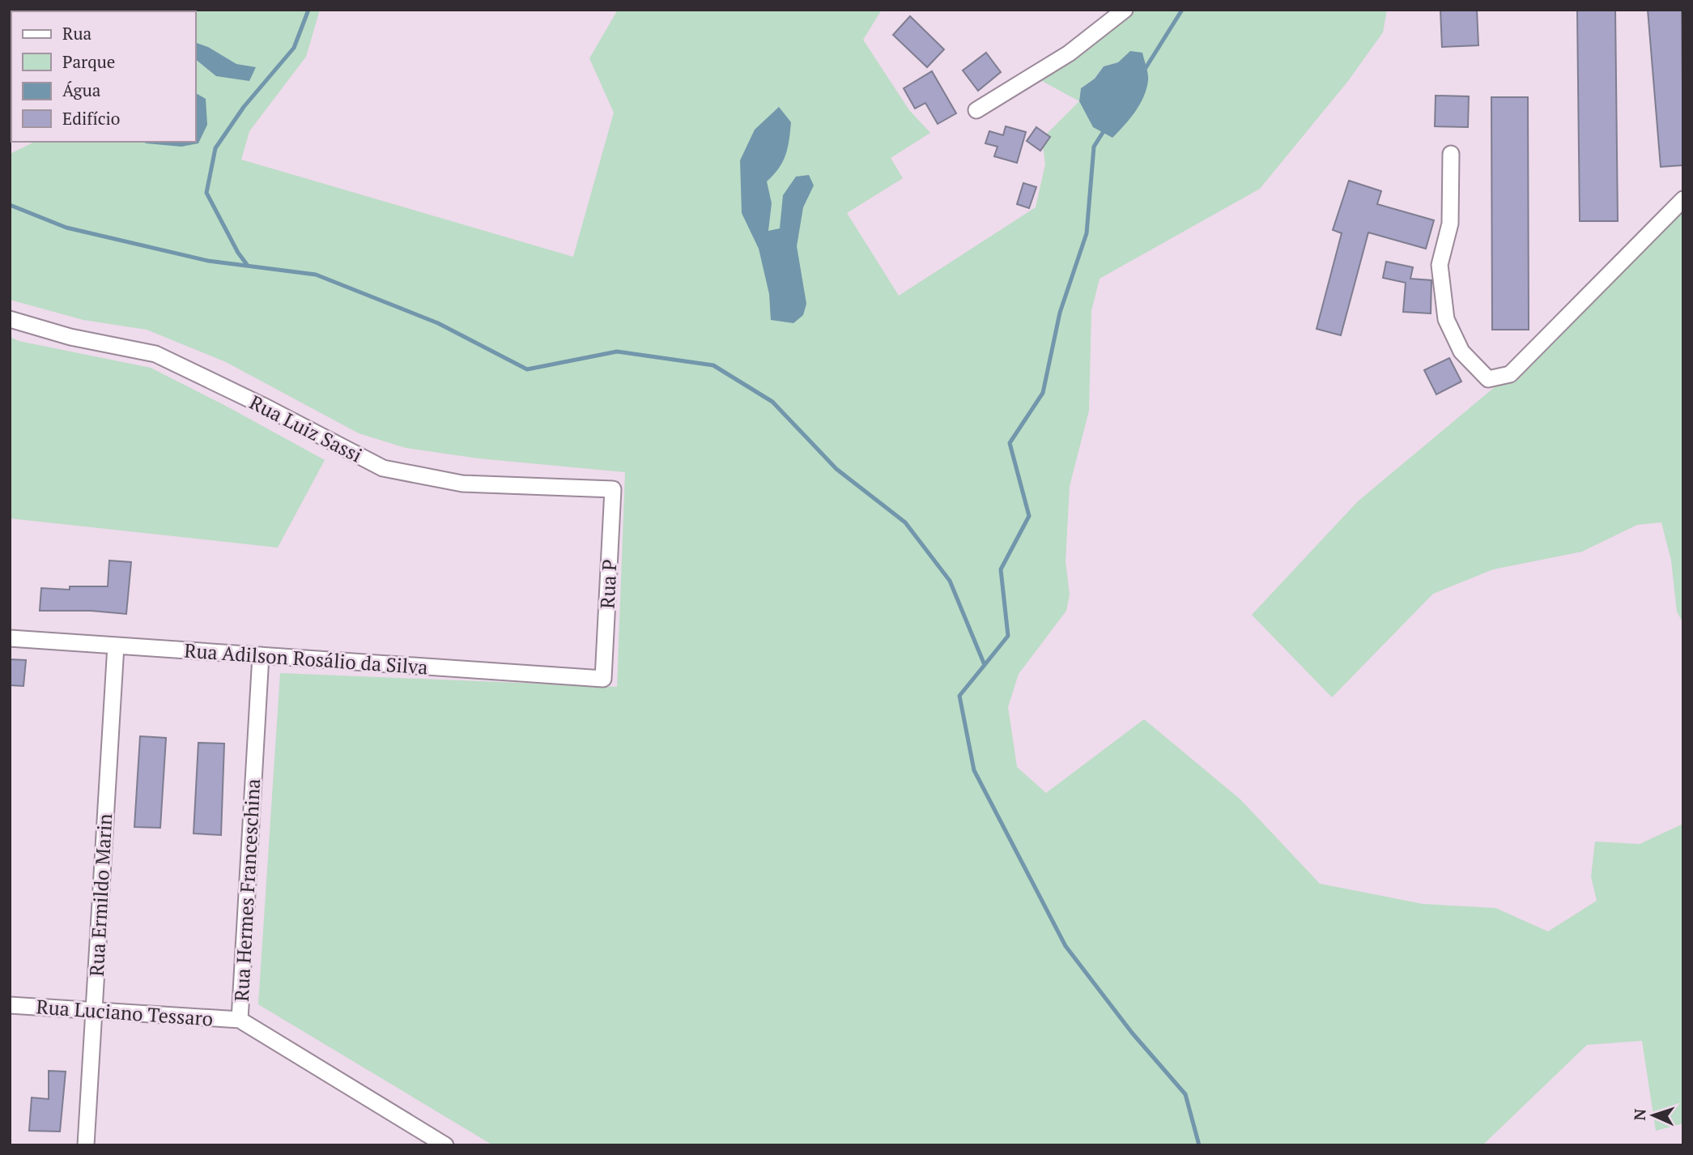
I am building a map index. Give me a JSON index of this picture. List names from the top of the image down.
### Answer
{
  "streets": {
    "street": [
      "Rua Luiz Sassi",
      "Rua P",
      "Rua Adilson Rosálio da Silva",
      "Rua Hermes Franceschina",
      "Rua Ermildo Marin",
      "Rua Luciano Tessaro"
    ]
  },
  "crossings": [
    ["Rua Luiz Sassi", "Rua P"],
    ["Rua P", "Rua Adilson Rosálio da Silva"],
    ["Rua Adilson Rosálio da Silva", "Rua Hermes Franceschina"],
    ["Rua Adilson Rosálio da Silva", "Rua Ermildo Marin"],
    ["Rua Hermes Franceschina", "Rua Luciano Tessaro"],
    ["Rua Ermildo Marin", "Rua Luciano Tessaro"]
  ],
  "legend": [
    "Rua",
    "Parque",
    "Água",
    "Edifício"
  ],
  "north": "left"
}
